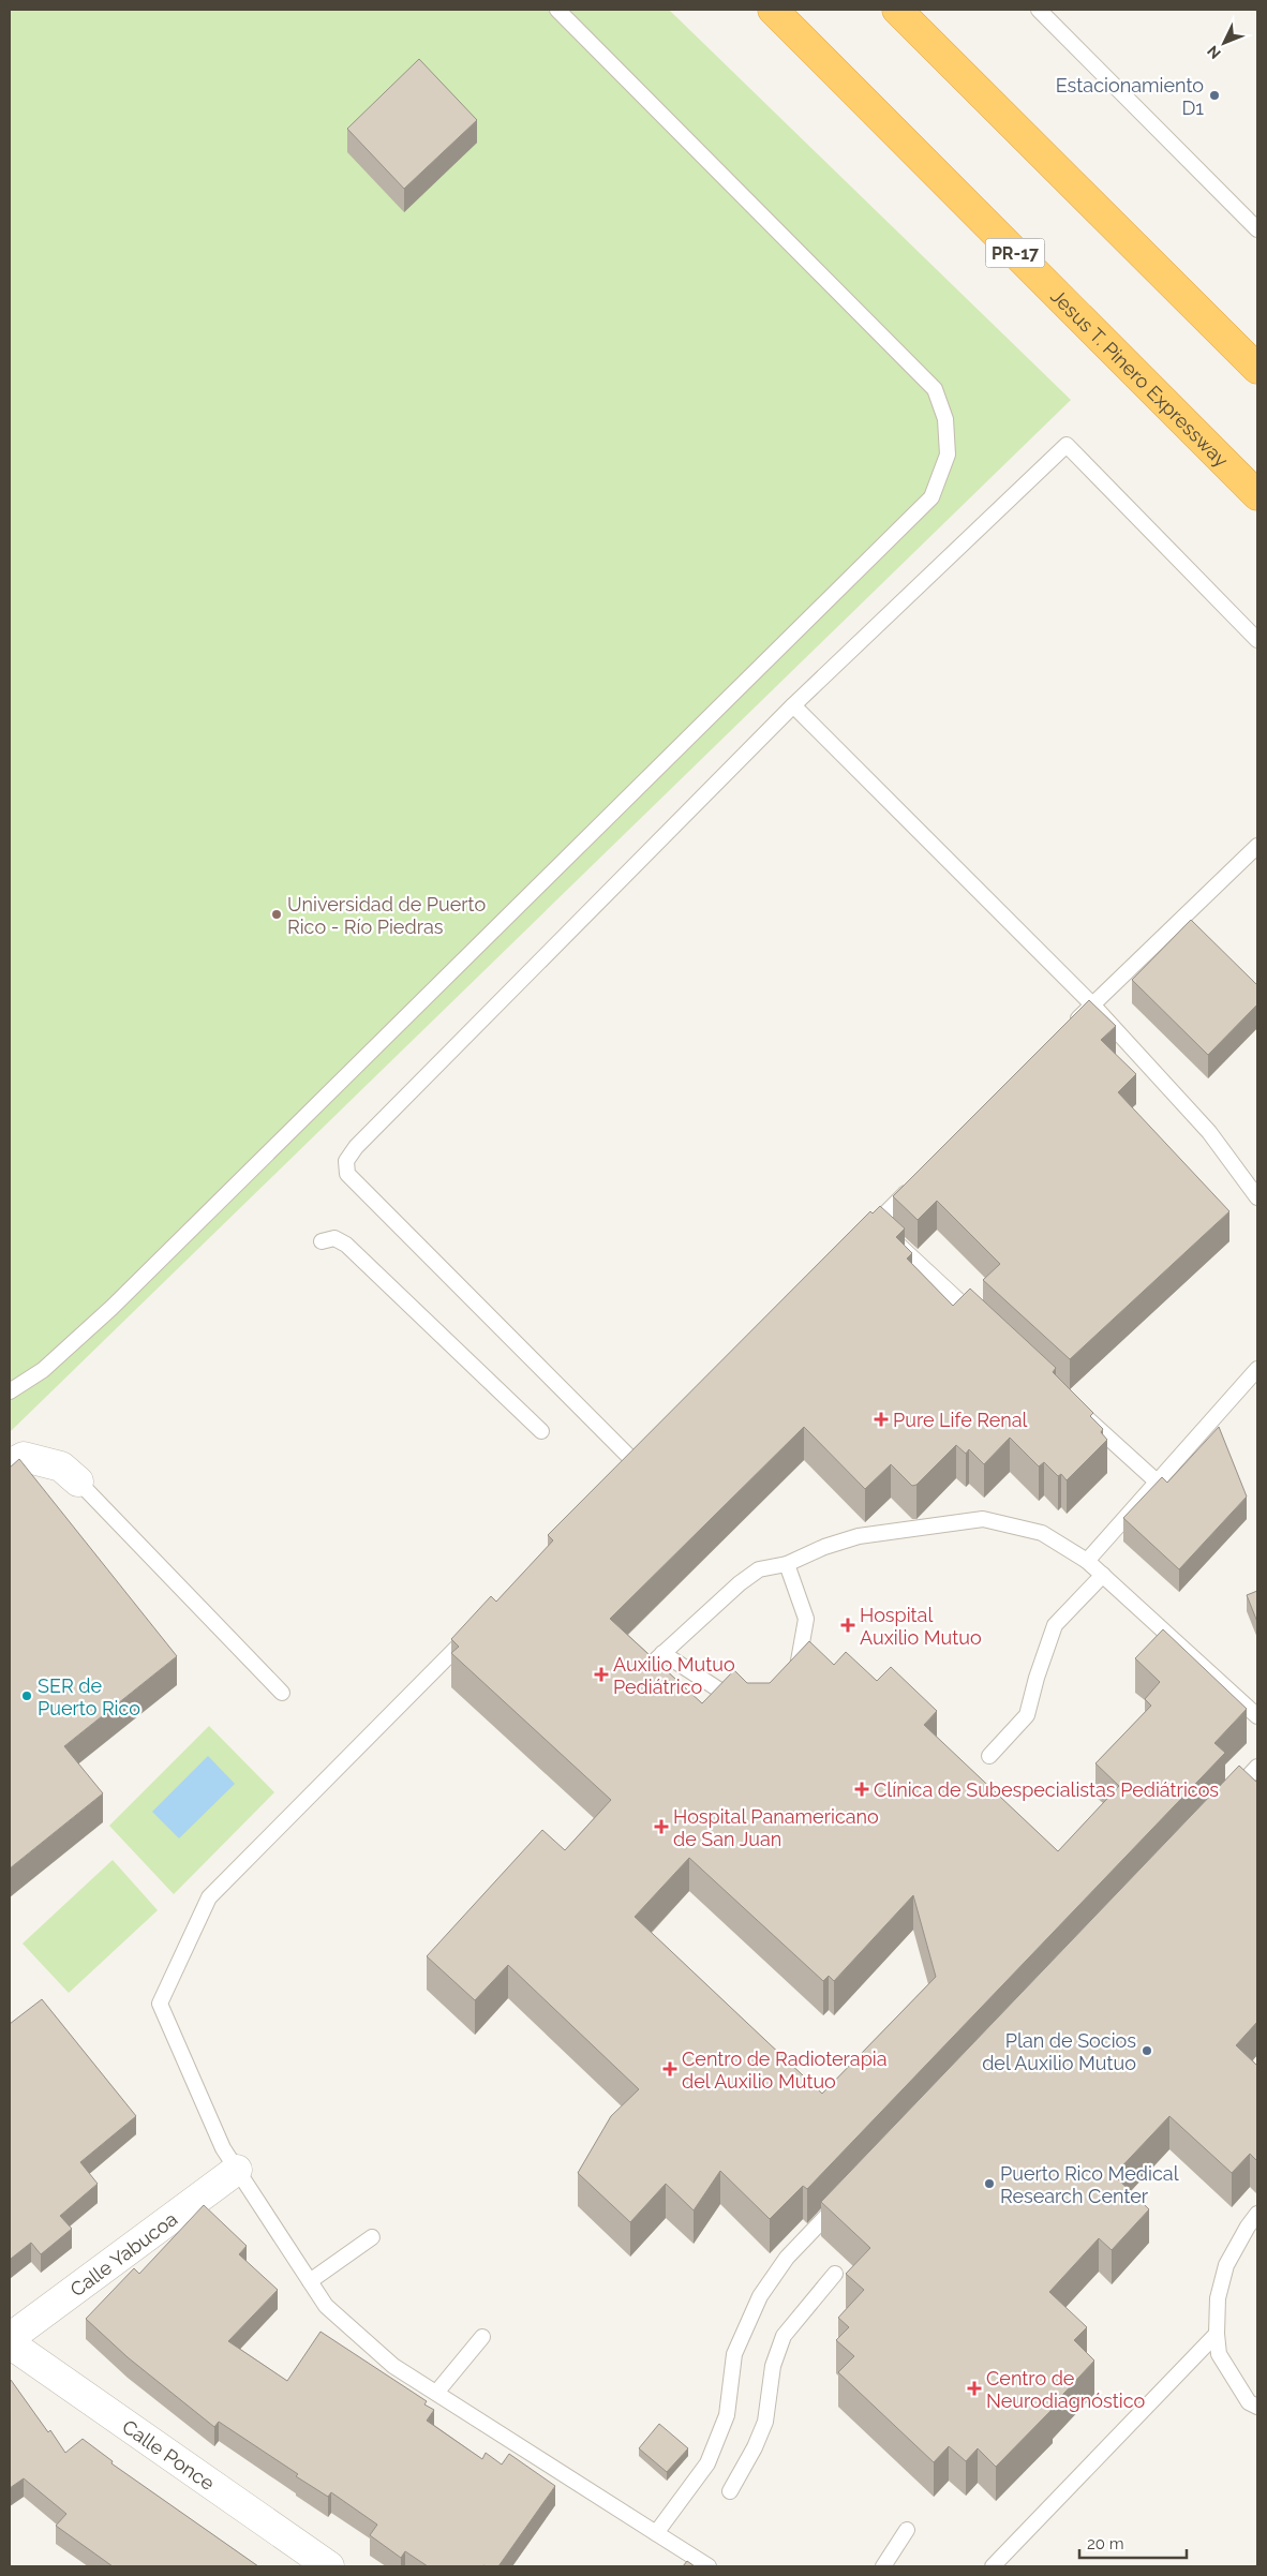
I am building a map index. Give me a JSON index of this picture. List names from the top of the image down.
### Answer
{
  "streets": {
    "highway": ["PR-17", "Jesus T. Pinero Expressway"],
    "street": ["Calle Yabucoa", "Calle Ponce"]
  },
  "places": {
    "other": [
      "Estacionamiento D1",
      "Universidad de Puerto Rico - Río Piedras",
      "SER de Puerto Rico",
      "Plan de Socios del Auxilio Mutuo",
      "Puerto Rico Medical Research Center"
    ],
    "health": [
      "Pure Life Renal",
      "Hospital Auxilio Mutuo",
      "Auxilio Mutuo Pediátrico",
      "Clínica de Subespecialistas Pediátricos",
      "Hospital Panamericano de San Juan",
      "Centro de Radioterapia del Auxilio Mutuo",
      "Centro de Neurodiagnóstico"
    ]
  },
  "scale_bar": "20 m",
  "north": "bottom left"
}
